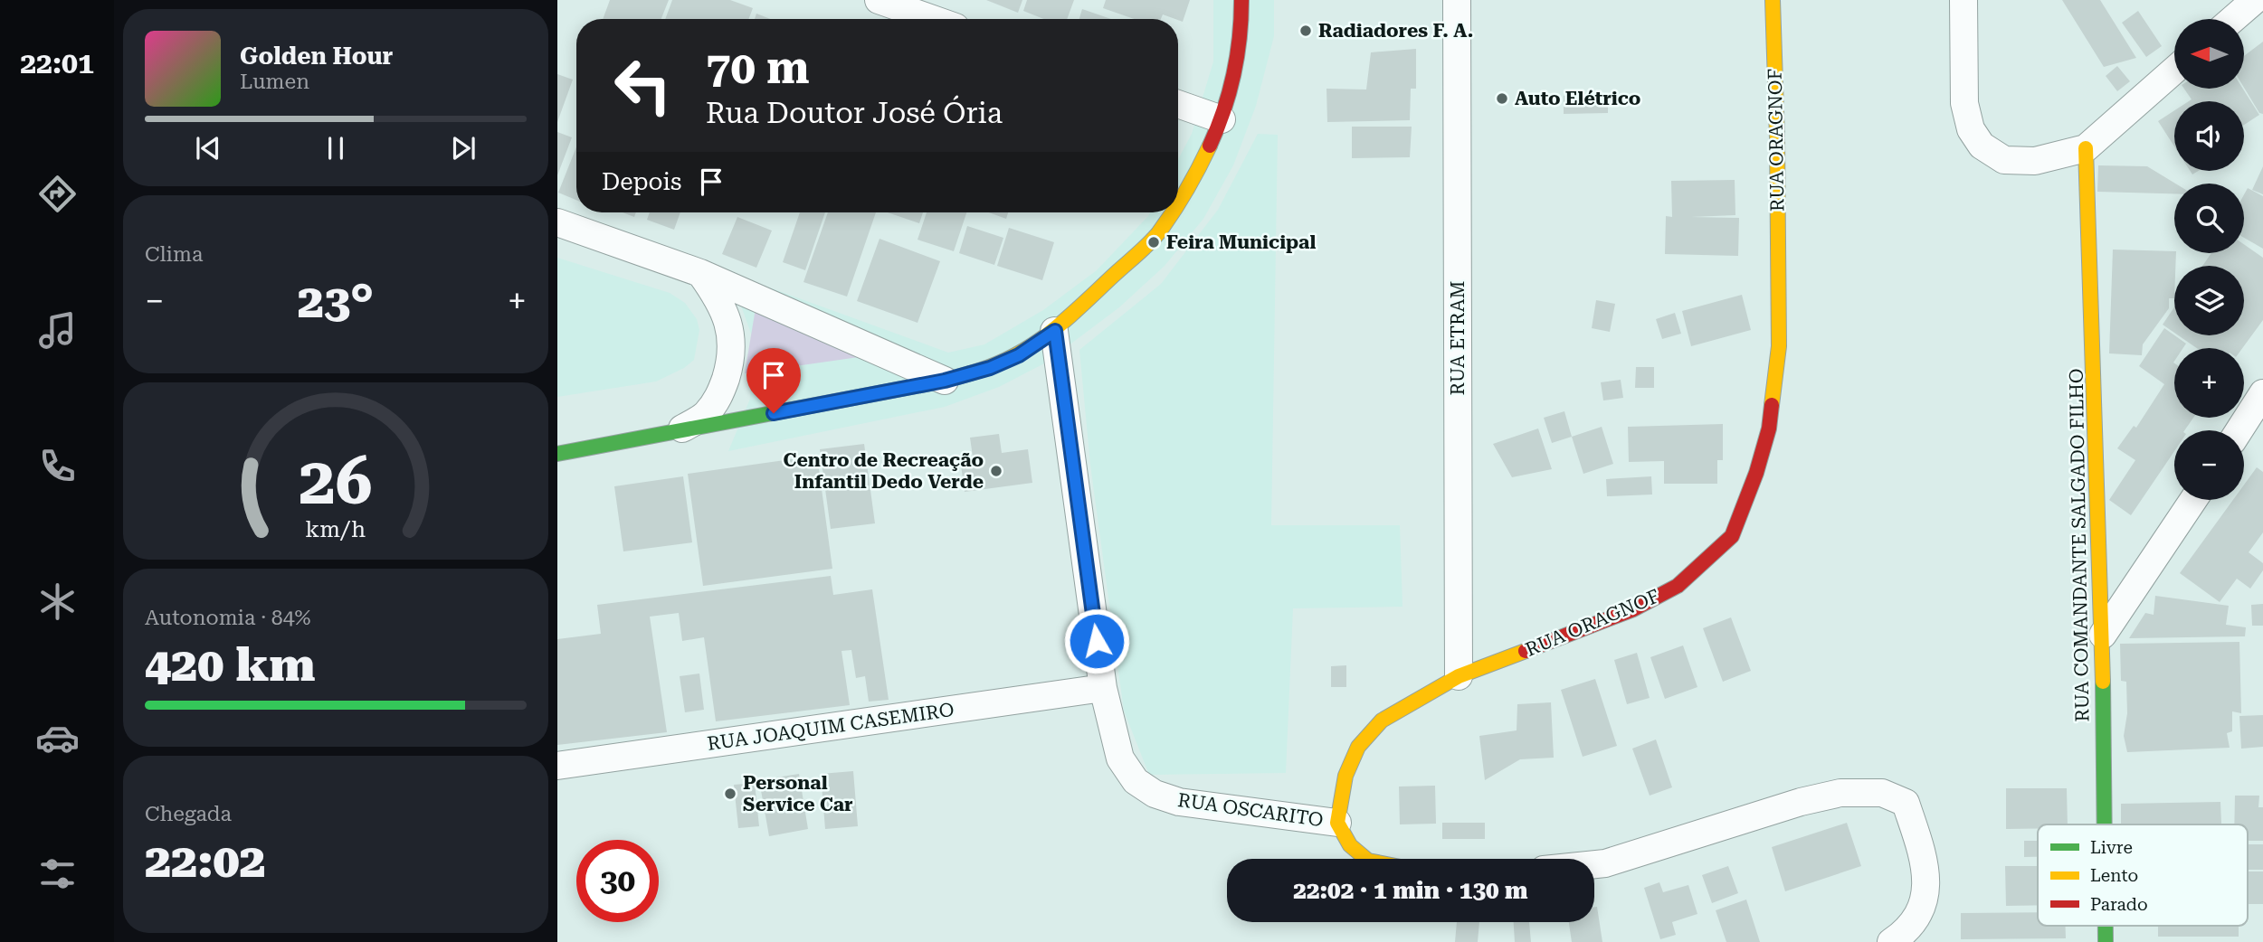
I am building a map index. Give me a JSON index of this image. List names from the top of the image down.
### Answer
{
  "streets": {
    "street": [
      "RUA ORAGNOF",
      "RUA ETRAM",
      "RUA COMANDANTE SALGADO FILHO",
      "RUA JOAQUIM CASEMIRO",
      "RUA OSCARITO"
    ]
  },
  "crossings": [
    ["RUA ORAGNOF", "RUA ETRAM"],
    ["RUA ORAGNOF", "RUA OSCARITO"],
    ["RUA JOAQUIM CASEMIRO", "RUA OSCARITO"]
  ],
  "places": [
    "Radiadores F. A.",
    "Auto Elétrico",
    "Feira Municipal",
    "Centro de Recreação Infantil Dedo Verde",
    "Personal Service Car"
  ],
  "legend": ["Livre", "Lento", "Parado"],
  "north": "left",
  "page": {
    "tabs": "22:01",
    "map_buttons": ["+", "−"],
    "turn": ["70 m", "Rua Doutor José Ória"],
    "song": ["Golden Hour", "Lumen"],
    "then": "Depois",
    "tile": [
      "Clima",
      ["Autonomia · 84%", "420 km"],
      ["Chegada", "22:02"]
    ],
    "heat": ["−", "23°", "+"],
    "limit": "30",
    "trip": "22:02 · 1 min · 130 m",
    "gauge": ["26", "km/h"]
  }
}
